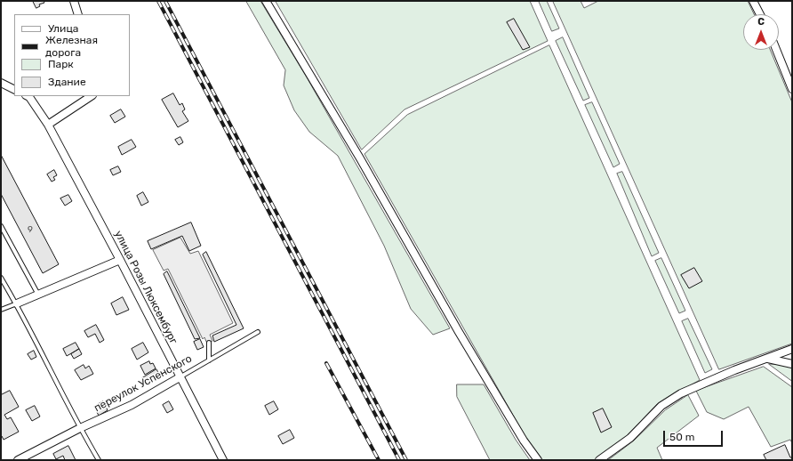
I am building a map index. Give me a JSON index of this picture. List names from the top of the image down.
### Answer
{
  "streets": {
    "street": ["улица Розы Люксембург", "переулок Успенского"]
  },
  "crossings": [
    ["улица Розы Люксембург", "переулок Успенского"]
  ],
  "house_numbers": ["9"],
  "legend": [
    "Улица",
    "Железная дорога",
    "Парк",
    "Здание"
  ],
  "scale_bar": "50 m",
  "north": "top"
}
